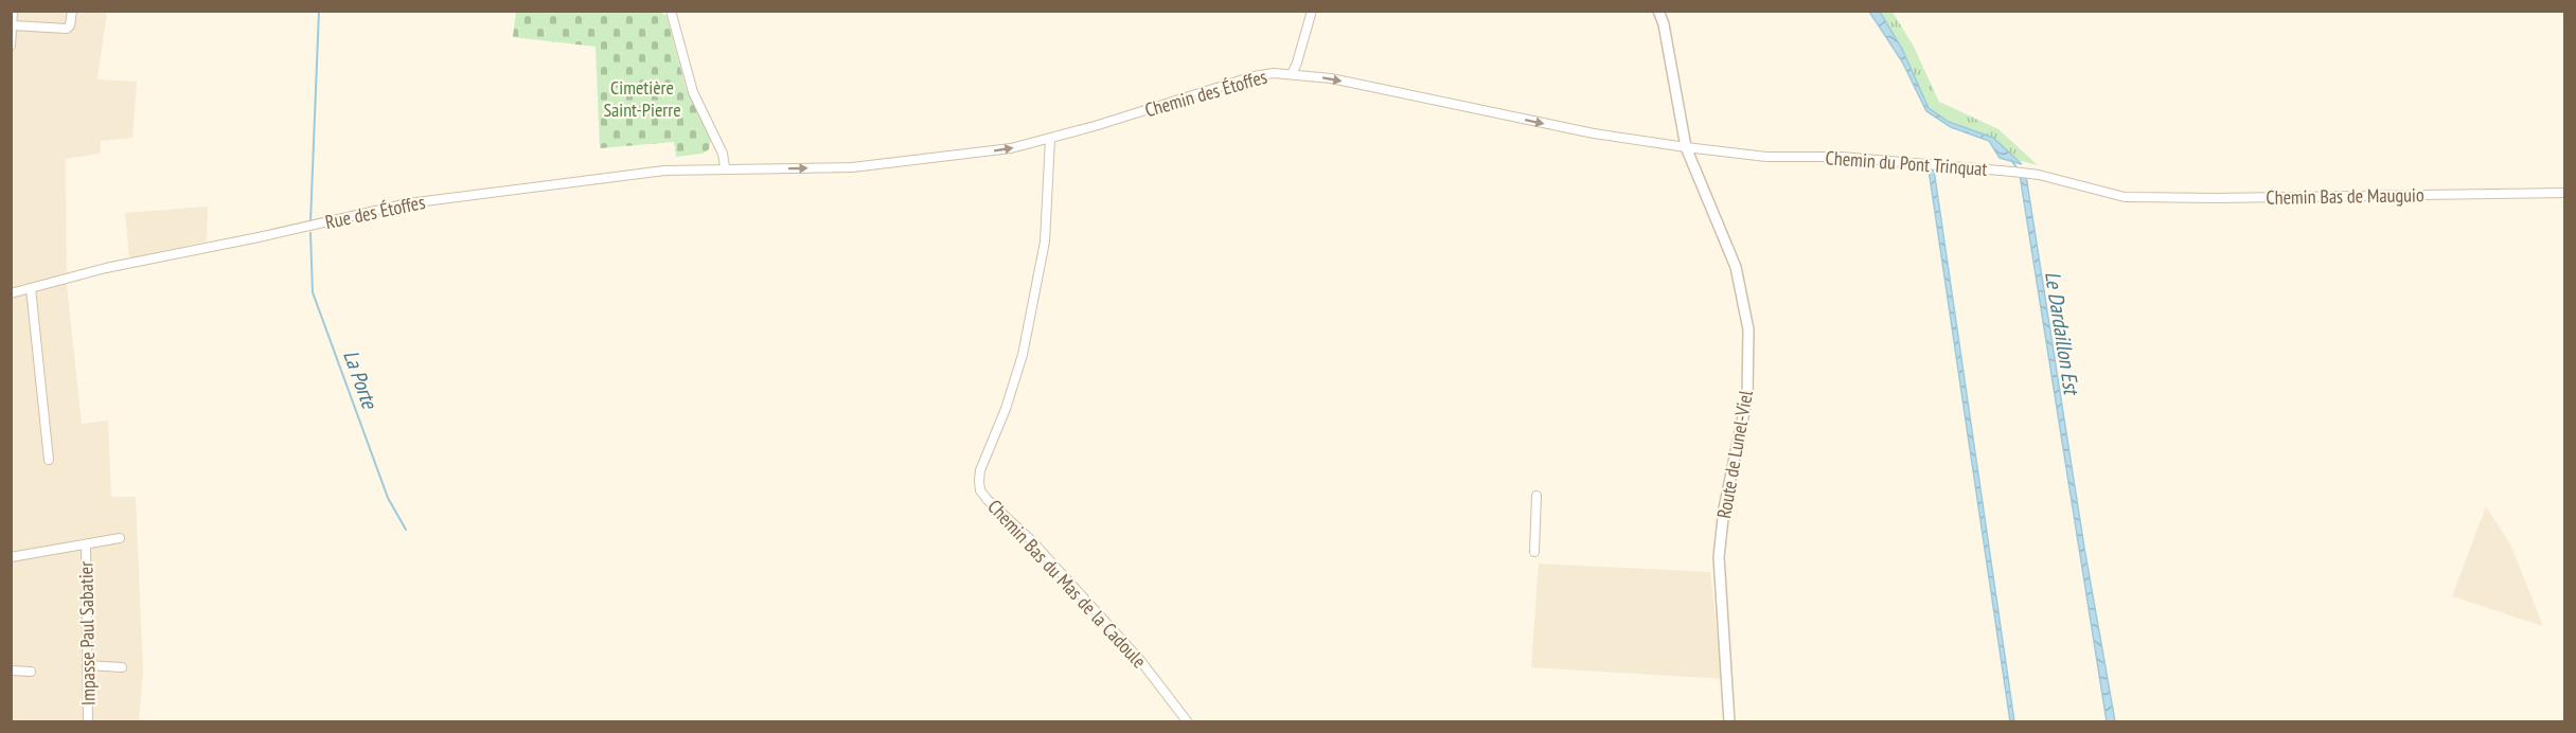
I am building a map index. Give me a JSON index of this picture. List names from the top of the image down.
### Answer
{
  "streets": {
    "street": [
      "Chemin des Étoffes",
      "Chemin du Pont Trinquat",
      "Chemin Bas de Mauguio",
      "Rue des Étoffes",
      "Route de Lunel-Viel",
      "Chemin Bas du Mas de la Cadoule",
      "Impasse Paul Sabatier"
    ]
  },
  "crossings": [
    ["Chemin des Étoffes", "Chemin du Pont Trinquat"],
    ["Chemin des Étoffes", "Rue des Étoffes"],
    ["Chemin des Étoffes", "Route de Lunel-Viel"],
    ["Chemin des Étoffes", "Chemin Bas du Mas de la Cadoule"],
    ["Chemin du Pont Trinquat", "Chemin Bas de Mauguio"],
    ["Chemin du Pont Trinquat", "Route de Lunel-Viel"]
  ],
  "one_way": ["Chemin des Étoffes"],
  "water": ["Le Dardaillon Est", "La Porte"],
  "parks": ["Cimetière Saint-Pierre"]
}
